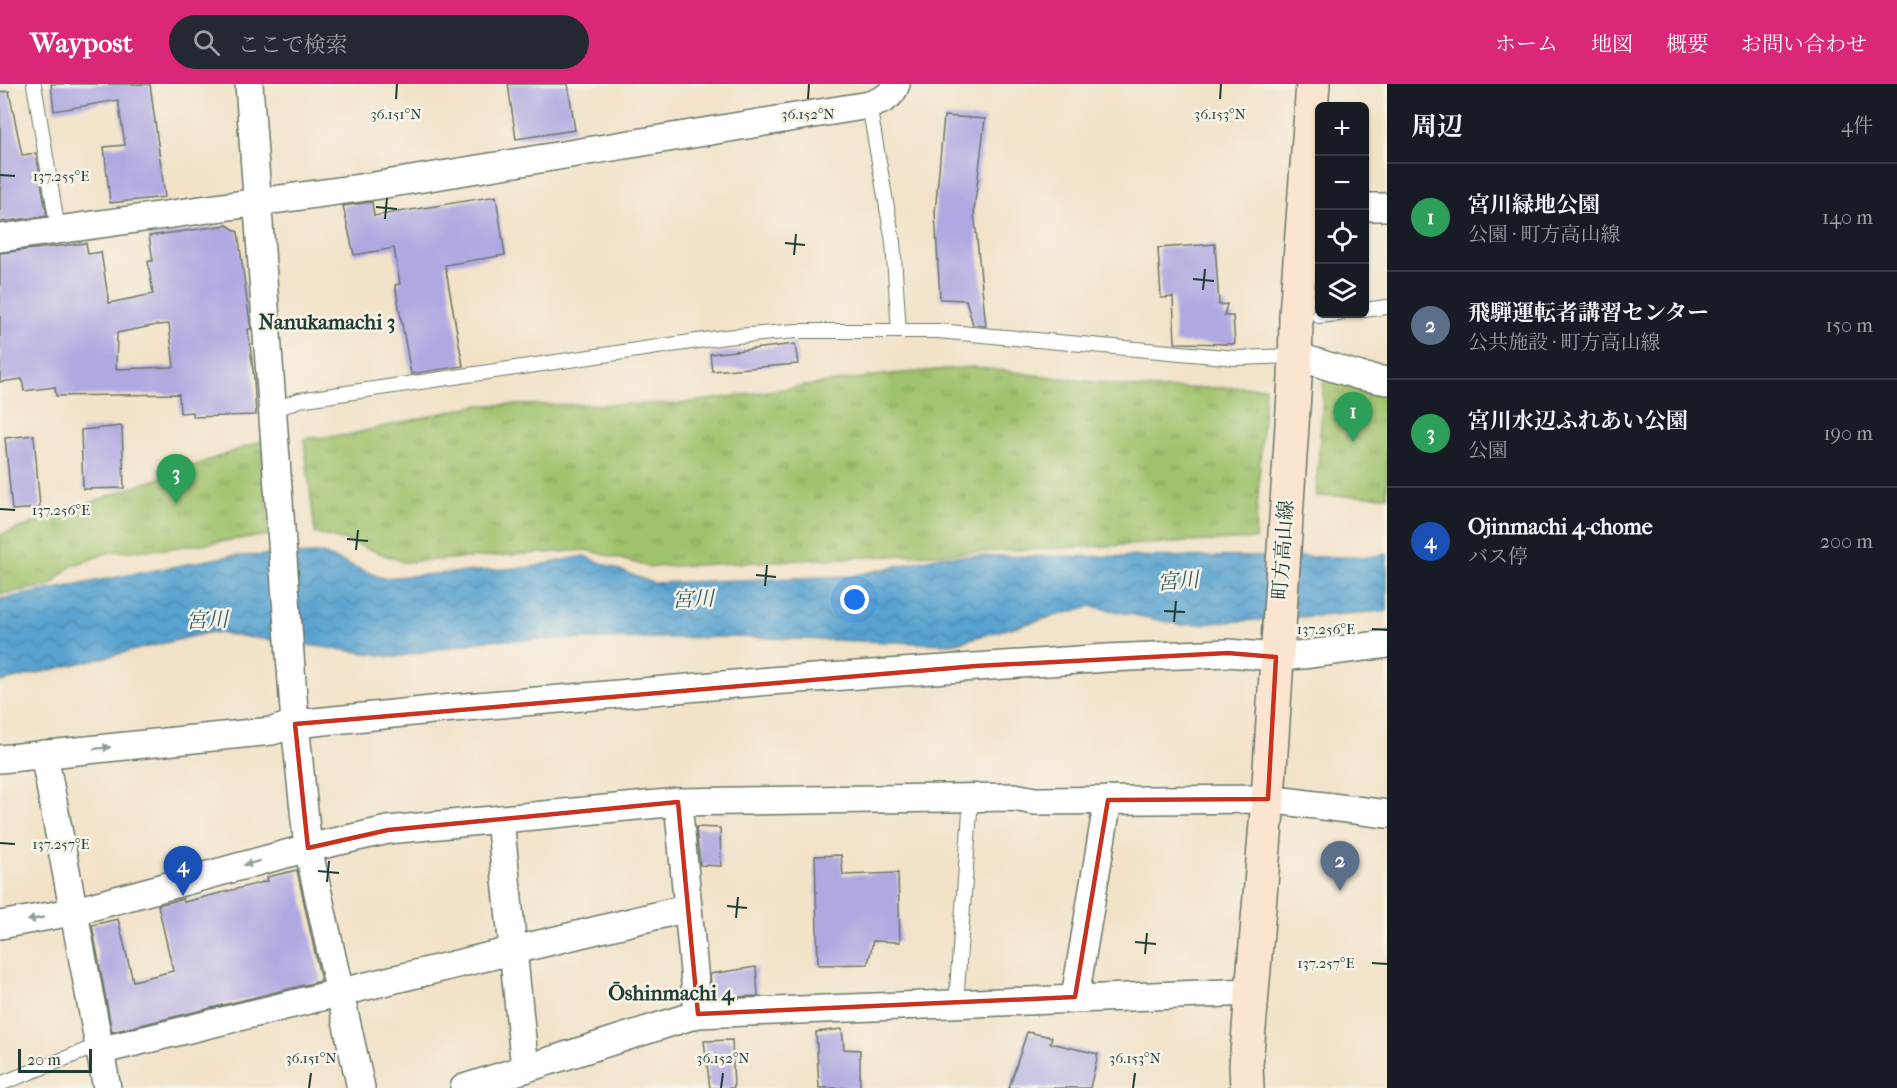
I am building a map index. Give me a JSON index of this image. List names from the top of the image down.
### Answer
{
  "streets": {
    "main road": ["町方高山線"]
  },
  "districts": ["Nanukamachi 3", "Ōshinmachi 4"],
  "water": ["宮川"],
  "scale_bar": "20 m",
  "page": {
    "header": "Waypost",
    "search": "ここで検索",
    "nav": [
      "ホーム",
      "地図",
      "概要",
      "お問い合わせ"
    ],
    "heading": ["周辺", "4件"],
    "map_buttons": ["+", "−"],
    "list": [
      {
        "mark": "1",
        "name": "宮川緑地公園",
        "note": "公園 · 町方高山線",
        "value": "140 m"
      },
      {
        "mark": "2",
        "name": "飛騨運転者講習センター",
        "note": "公共施設 · 町方高山線",
        "value": "150 m"
      },
      {
        "mark": "3",
        "name": "宮川水辺ふれあい公園",
        "note": "公園",
        "value": "190 m"
      },
      {
        "mark": "4",
        "name": "Ojinmachi 4-chome",
        "note": "バス停",
        "value": "200 m"
      }
    ],
    "pins": [
      "1",
      "3",
      "2",
      "4"
    ],
    "scale": "20 m"
  },
  "coordinates": [
    "36.151°N",
    "36.152°N",
    "36.153°N",
    "137.255°E",
    "137.256°E",
    "137.257°E"
  ]
}
